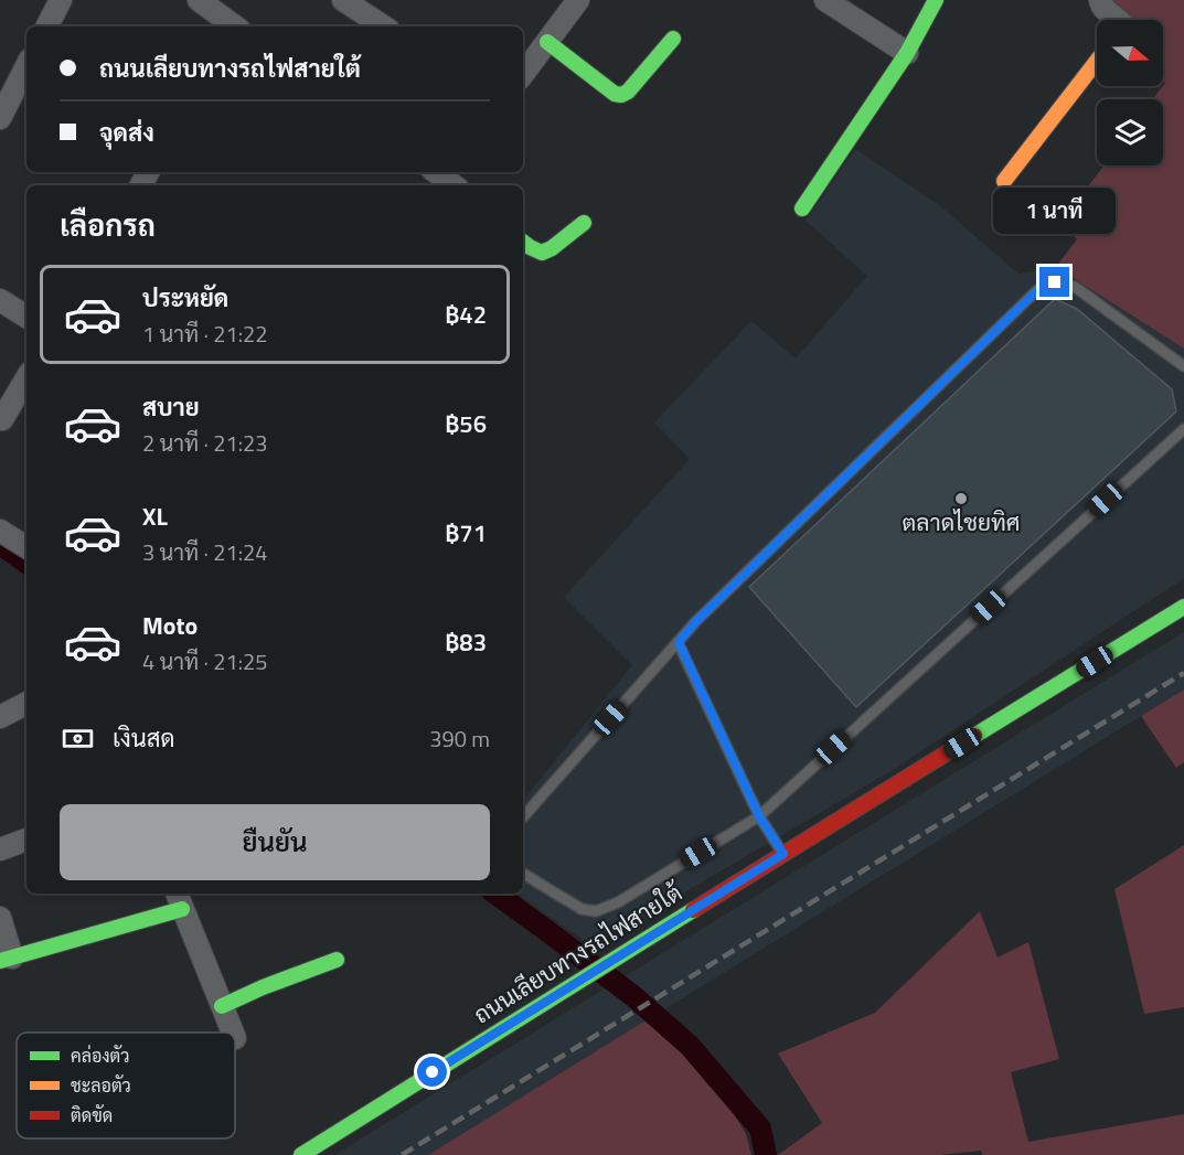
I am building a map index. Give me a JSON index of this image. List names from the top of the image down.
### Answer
{
  "streets": {
    "main road": ["ถนนเลียบทางรถไฟสายใต้"]
  },
  "places": ["ตลาดไชยทิศ"],
  "legend": ["คล่องตัว", "ชะลอตัว", "ติดขัด"],
  "north": "right",
  "page": {
    "banner": ["ถนนเลียบทางรถไฟสายใต้", "จุดส่ง"],
    "heading": "เลือกรถ",
    "bubble": "1 นาที",
    "list": [
      {
        "name": "ประหยัด",
        "note": "1 นาที · 21:22",
        "value": "฿42"
      },
      {
        "name": "สบาย",
        "note": "2 นาที · 21:23",
        "value": "฿56"
      },
      {
        "name": "XL",
        "note": "3 นาที · 21:24",
        "value": "฿71"
      },
      {
        "name": "Moto",
        "note": "4 นาที · 21:25",
        "value": "฿83"
      }
    ],
    "pay": ["เงินสด", "390 m"],
    "buttons": "ยืนยัน"
  }
}
